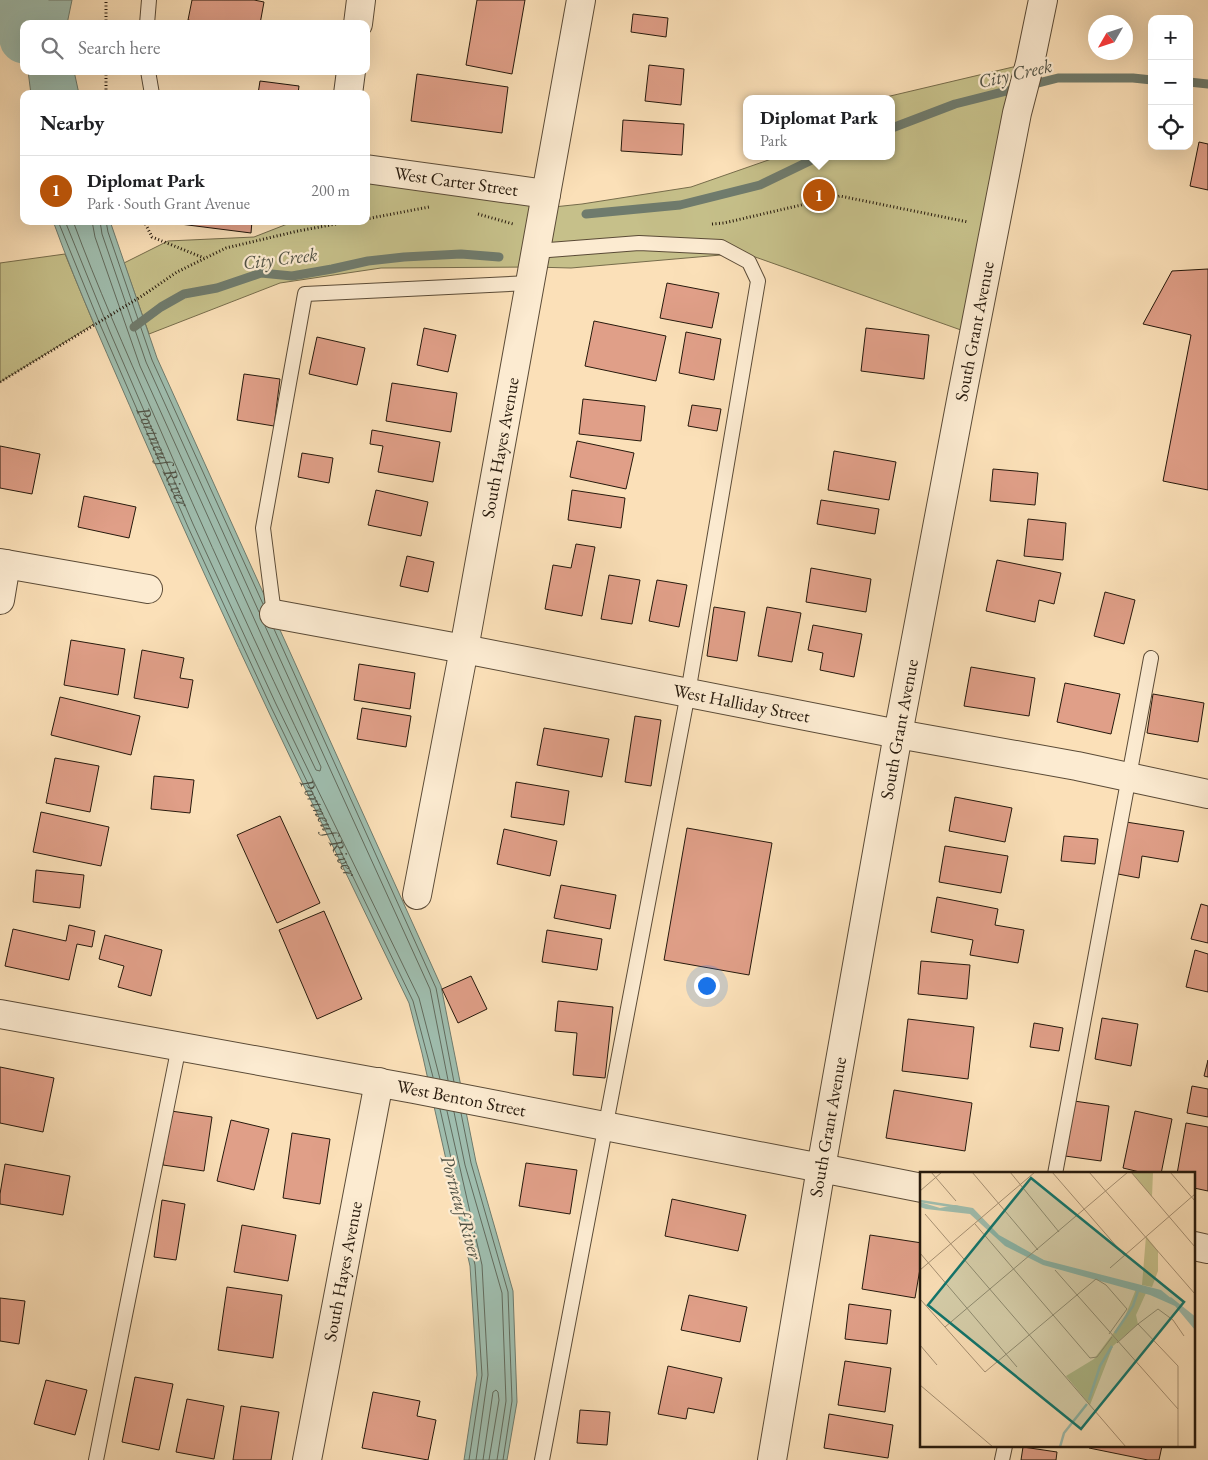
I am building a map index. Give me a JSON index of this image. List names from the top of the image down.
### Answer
{
  "streets": {
    "street": [
      "West Carter Street",
      "South Grant Avenue",
      "South Hayes Avenue",
      "West Halliday Street",
      "West Benton Street"
    ]
  },
  "crossings": [
    ["West Carter Street", "South Hayes Avenue"],
    ["South Grant Avenue", "West Halliday Street"],
    ["South Grant Avenue", "West Benton Street"],
    ["South Hayes Avenue", "West Halliday Street"],
    ["South Hayes Avenue", "West Benton Street"]
  ],
  "water": ["City Creek", "Portneuf River"],
  "north": "bottom left",
  "page": {
    "map_buttons": ["+", "−"],
    "search": "Search here",
    "heading": "Nearby",
    "popup": ["Diplomat Park", "Park"],
    "list": [
      {
        "mark": "1",
        "name": "Diplomat Park",
        "note": "Park · South Grant Avenue",
        "value": "200 m"
      }
    ],
    "pins": "1"
  }
}
